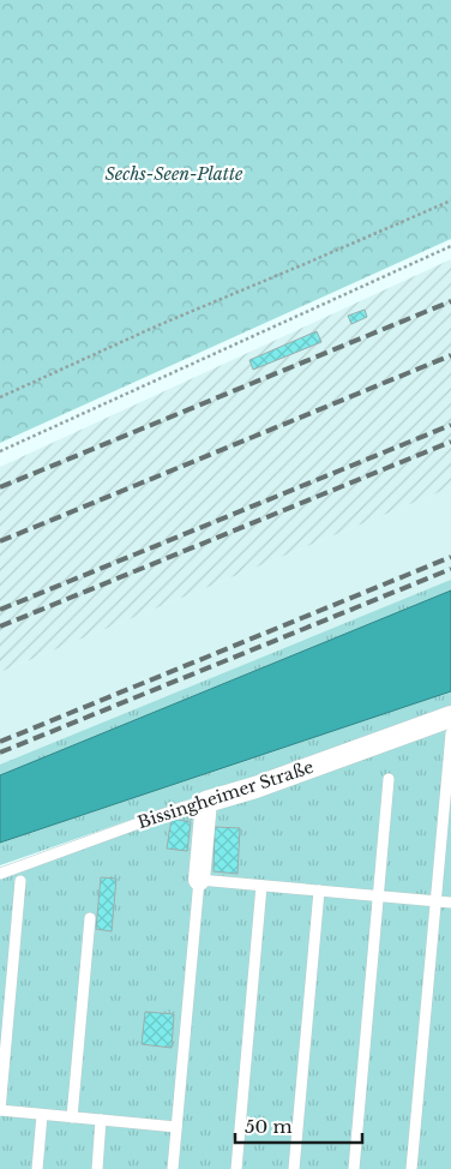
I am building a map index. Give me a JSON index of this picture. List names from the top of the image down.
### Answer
{
  "streets": {
    "street": ["Bissingheimer Straße"]
  },
  "parks": ["Sechs-Seen-Platte"],
  "scale_bar": "50 m"
}
